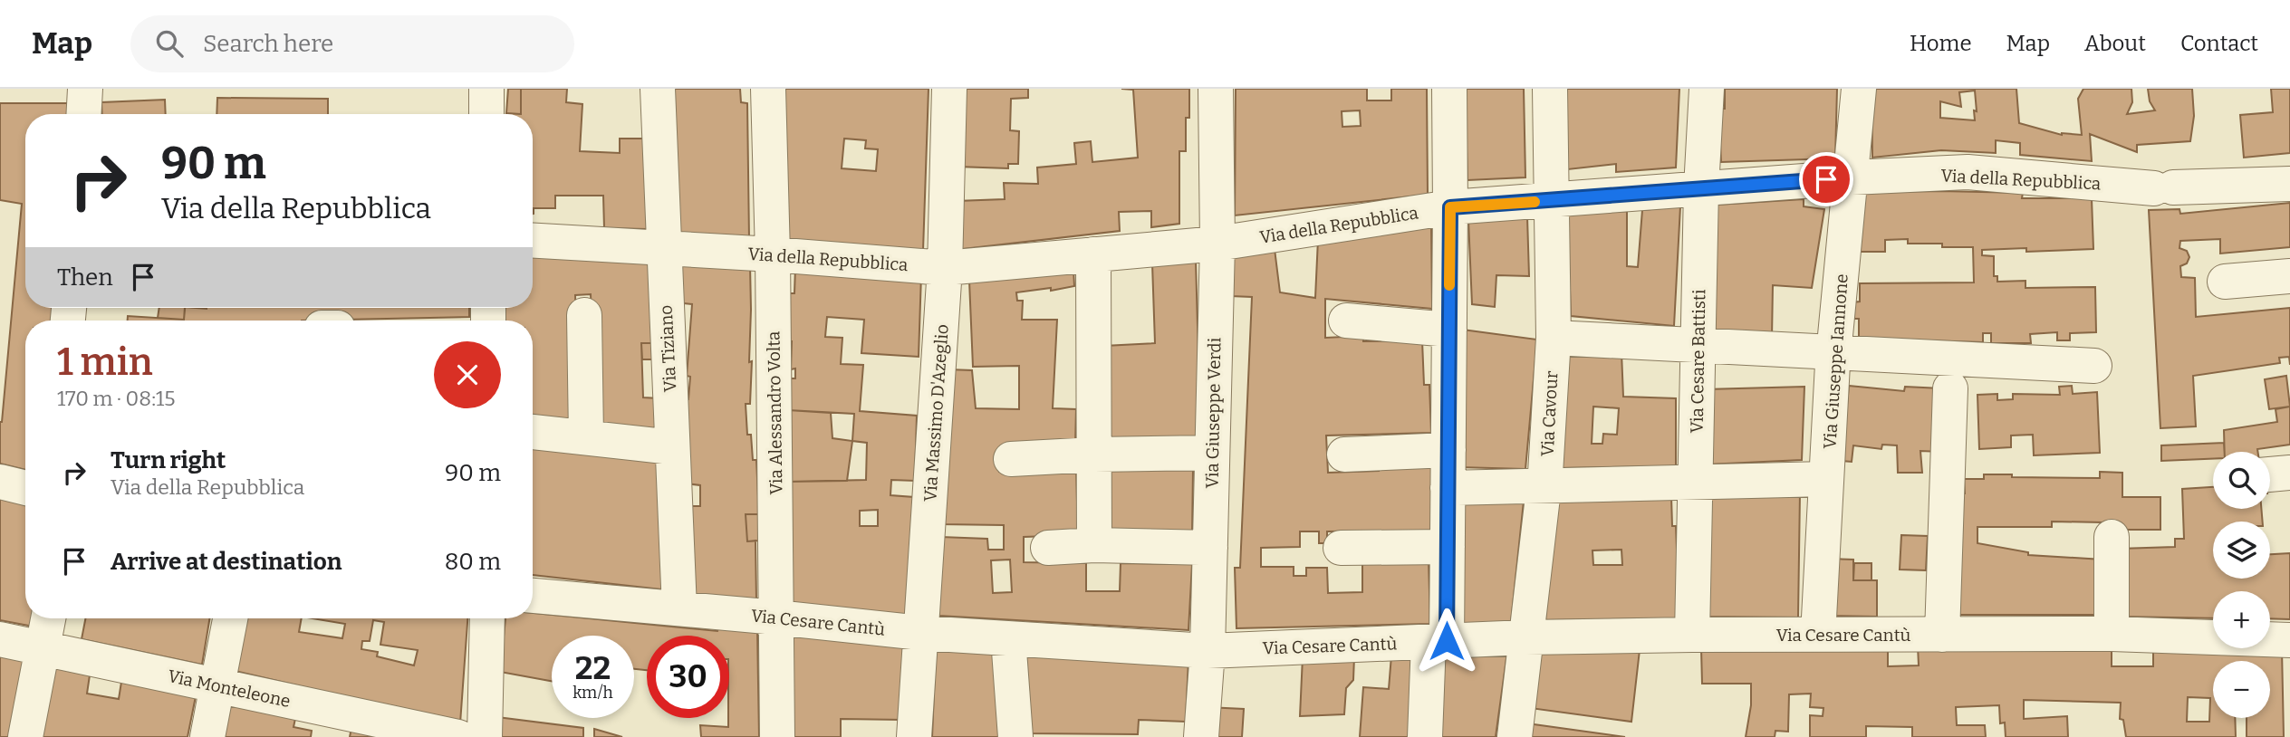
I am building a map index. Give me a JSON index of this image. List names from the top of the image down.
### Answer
{
  "streets": {
    "street": [
      "Via della Repubblica",
      "Via Tiziano",
      "Via Cesare Battisti",
      "Via Giuseppe Iannone",
      "Via Alessandro Volta",
      "Via Massimo D'Azeglio",
      "Via Giuseppe Verdi",
      "Via Cavour",
      "Via Cesare Cantù",
      "Via Monteleone"
    ]
  },
  "crossings": [
    ["Via della Repubblica", "Via Tiziano"],
    ["Via della Repubblica", "Via Cesare Battisti"],
    ["Via della Repubblica", "Via Giuseppe Iannone"],
    ["Via della Repubblica", "Via Alessandro Volta"],
    ["Via della Repubblica", "Via Massimo D'Azeglio"],
    ["Via della Repubblica", "Via Giuseppe Verdi"],
    ["Via della Repubblica", "Via Cavour"],
    ["Via Tiziano", "Via Cesare Cantù"],
    ["Via Cesare Battisti", "Via Cesare Cantù"],
    ["Via Giuseppe Iannone", "Via Cesare Cantù"],
    ["Via Alessandro Volta", "Via Cesare Cantù"],
    ["Via Massimo D'Azeglio", "Via Cesare Cantù"],
    ["Via Giuseppe Verdi", "Via Cesare Cantù"],
    ["Via Cavour", "Via Cesare Cantù"]
  ],
  "page": {
    "header": "Map",
    "search": "Search here",
    "nav": [
      "Home",
      "Map",
      "About",
      "Contact"
    ],
    "turn": ["90 m", "Via della Repubblica"],
    "then": "Then",
    "heading": ["1 min", "170 m · 08:15"],
    "list": [
      {
        "name": "Turn right",
        "note": "Via della Repubblica",
        "value": "90 m"
      },
      {
        "name": "Arrive at destination",
        "value": "80 m"
      }
    ],
    "map_buttons": ["+", "−"],
    "speed": "22 km/h",
    "limit": "30"
  }
}
